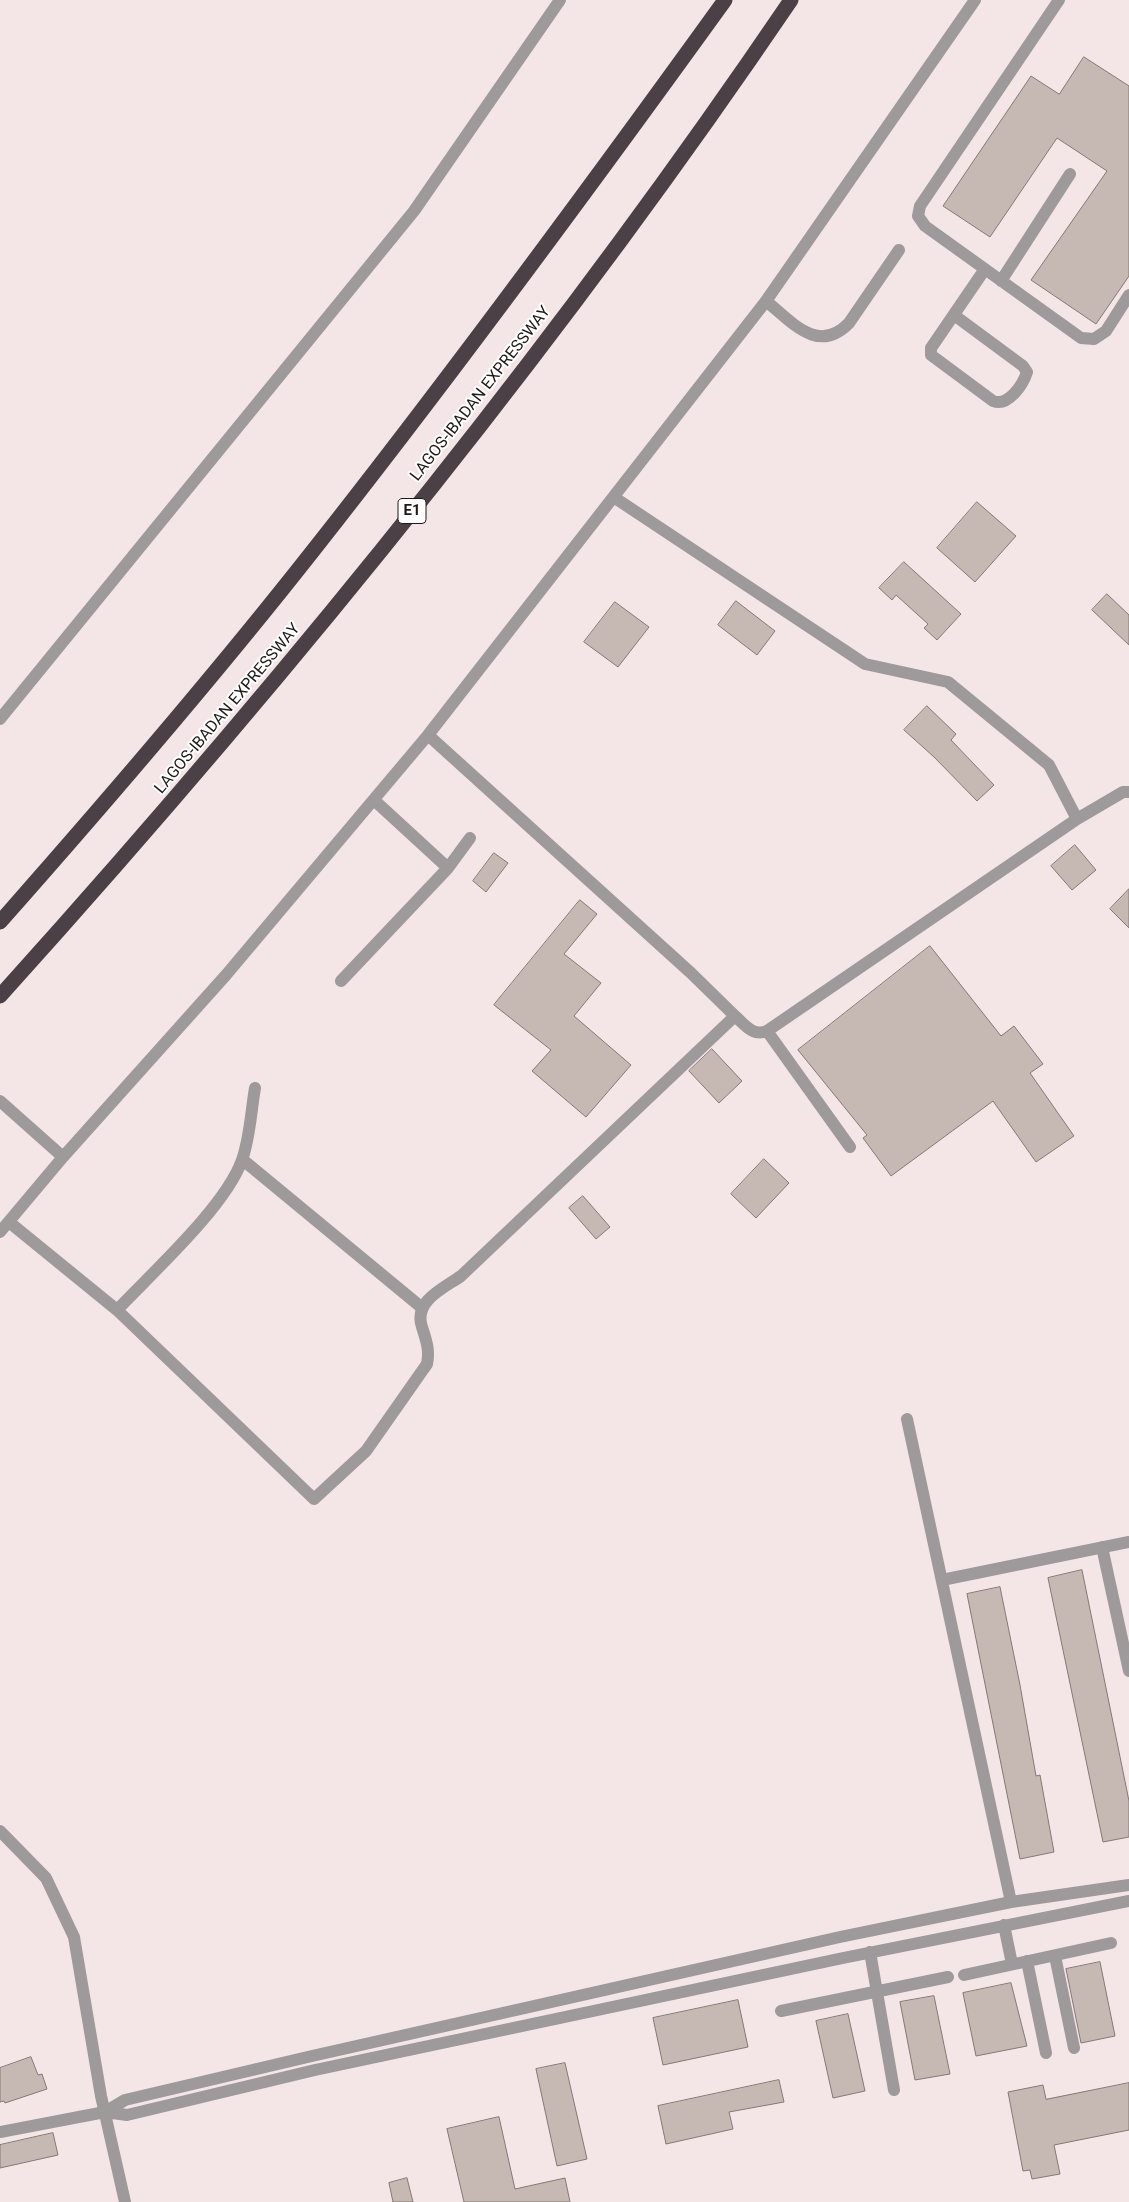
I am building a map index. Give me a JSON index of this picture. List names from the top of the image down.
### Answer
{
  "streets": {
    "highway": ["LAGOS-IBADAN EXPRESSWAY", "E1"]
  }
}
